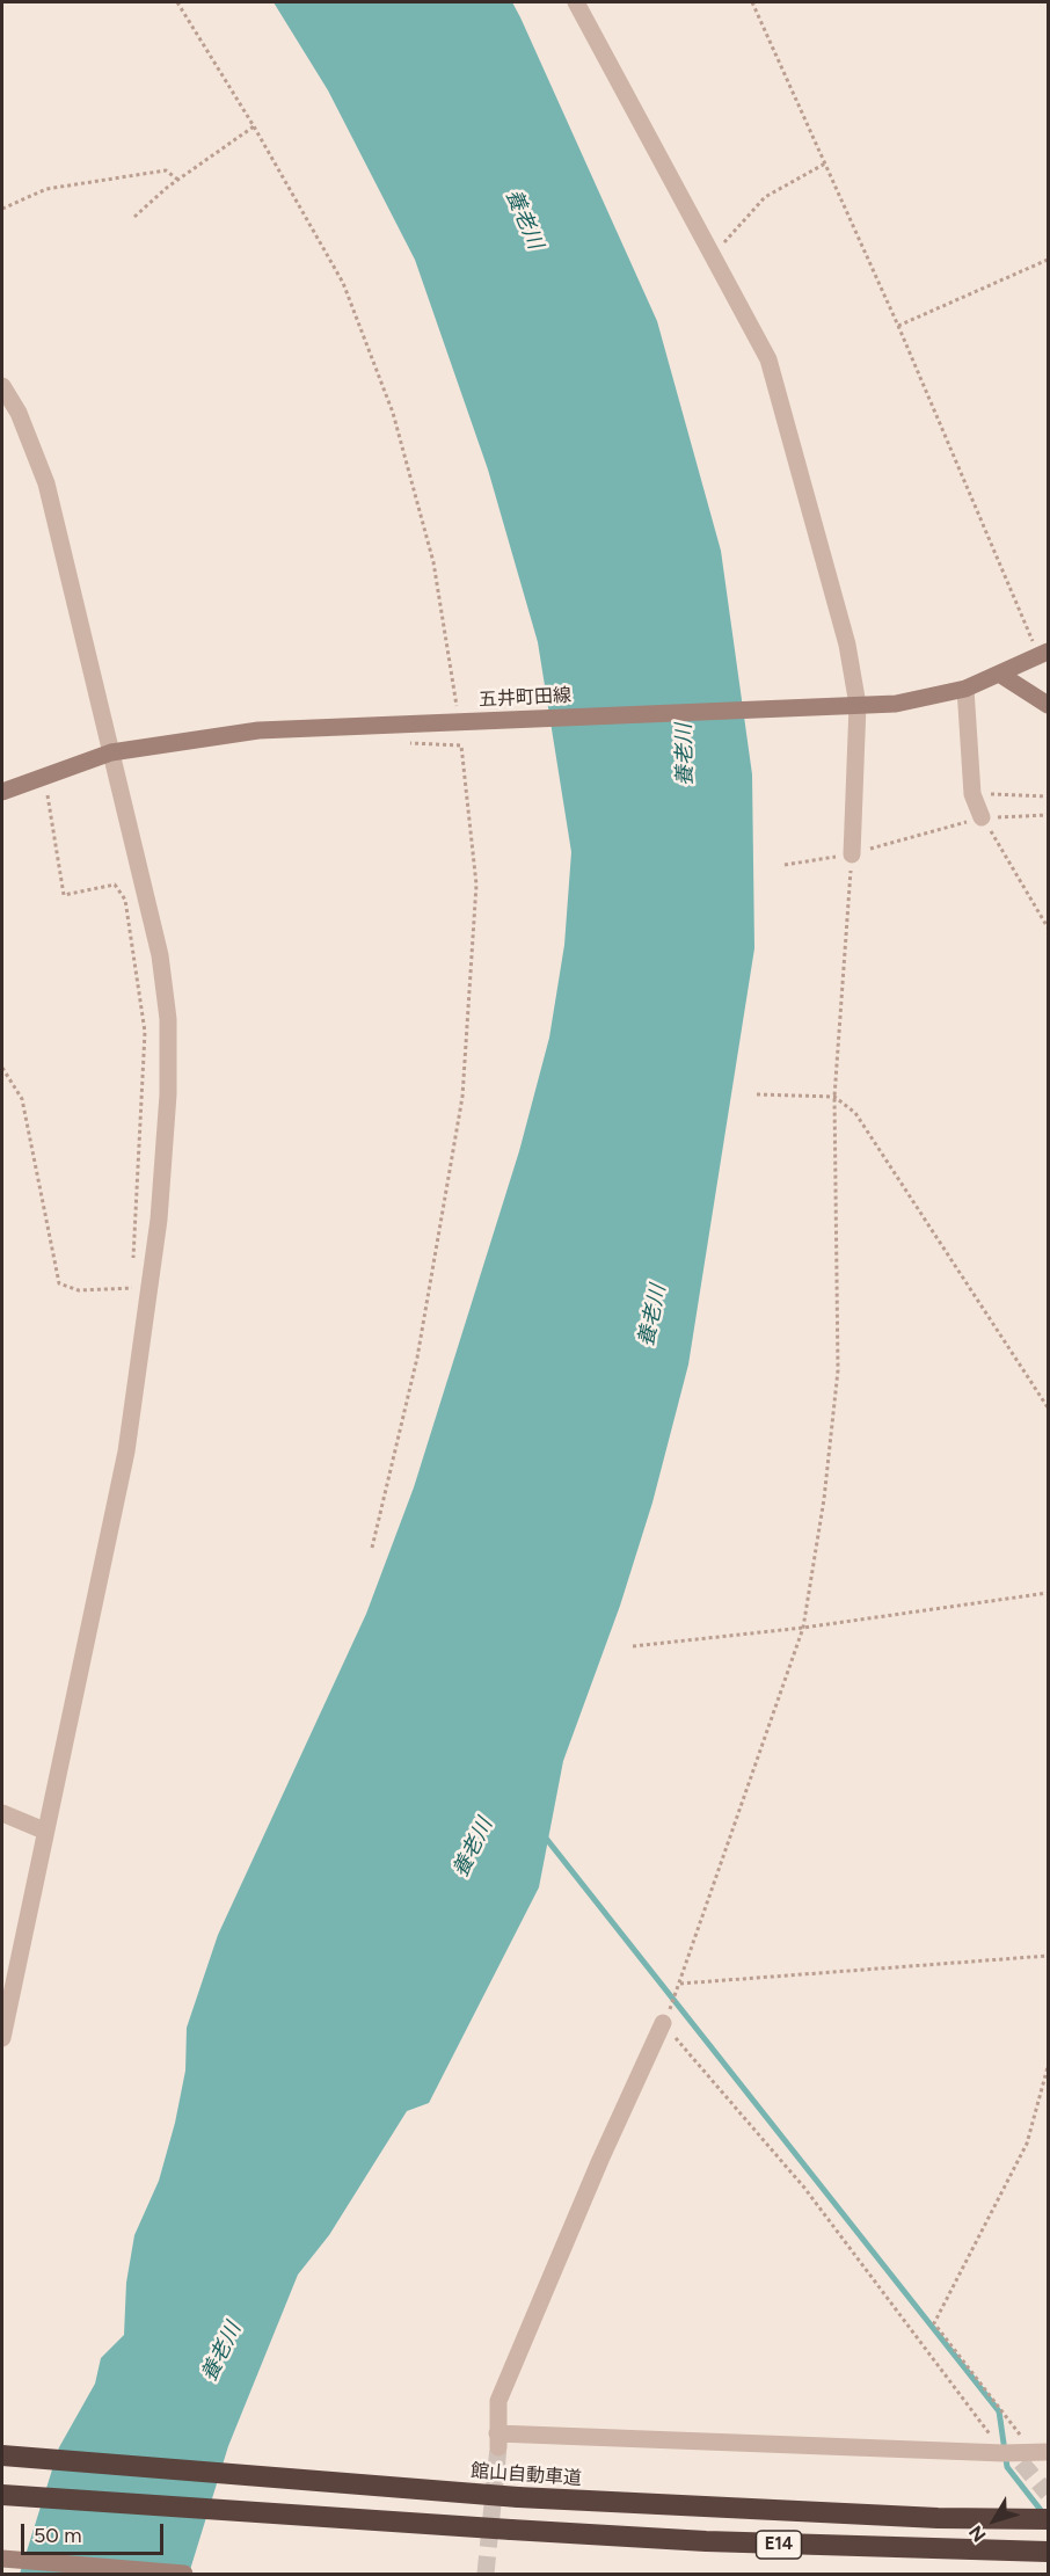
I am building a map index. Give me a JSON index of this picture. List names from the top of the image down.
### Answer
{
  "streets": {
    "highway": ["館山自動車道", "E14"],
    "main road": ["五井町田線"]
  },
  "water": ["養老川"],
  "scale_bar": "50 m",
  "north": "bottom left"
}
